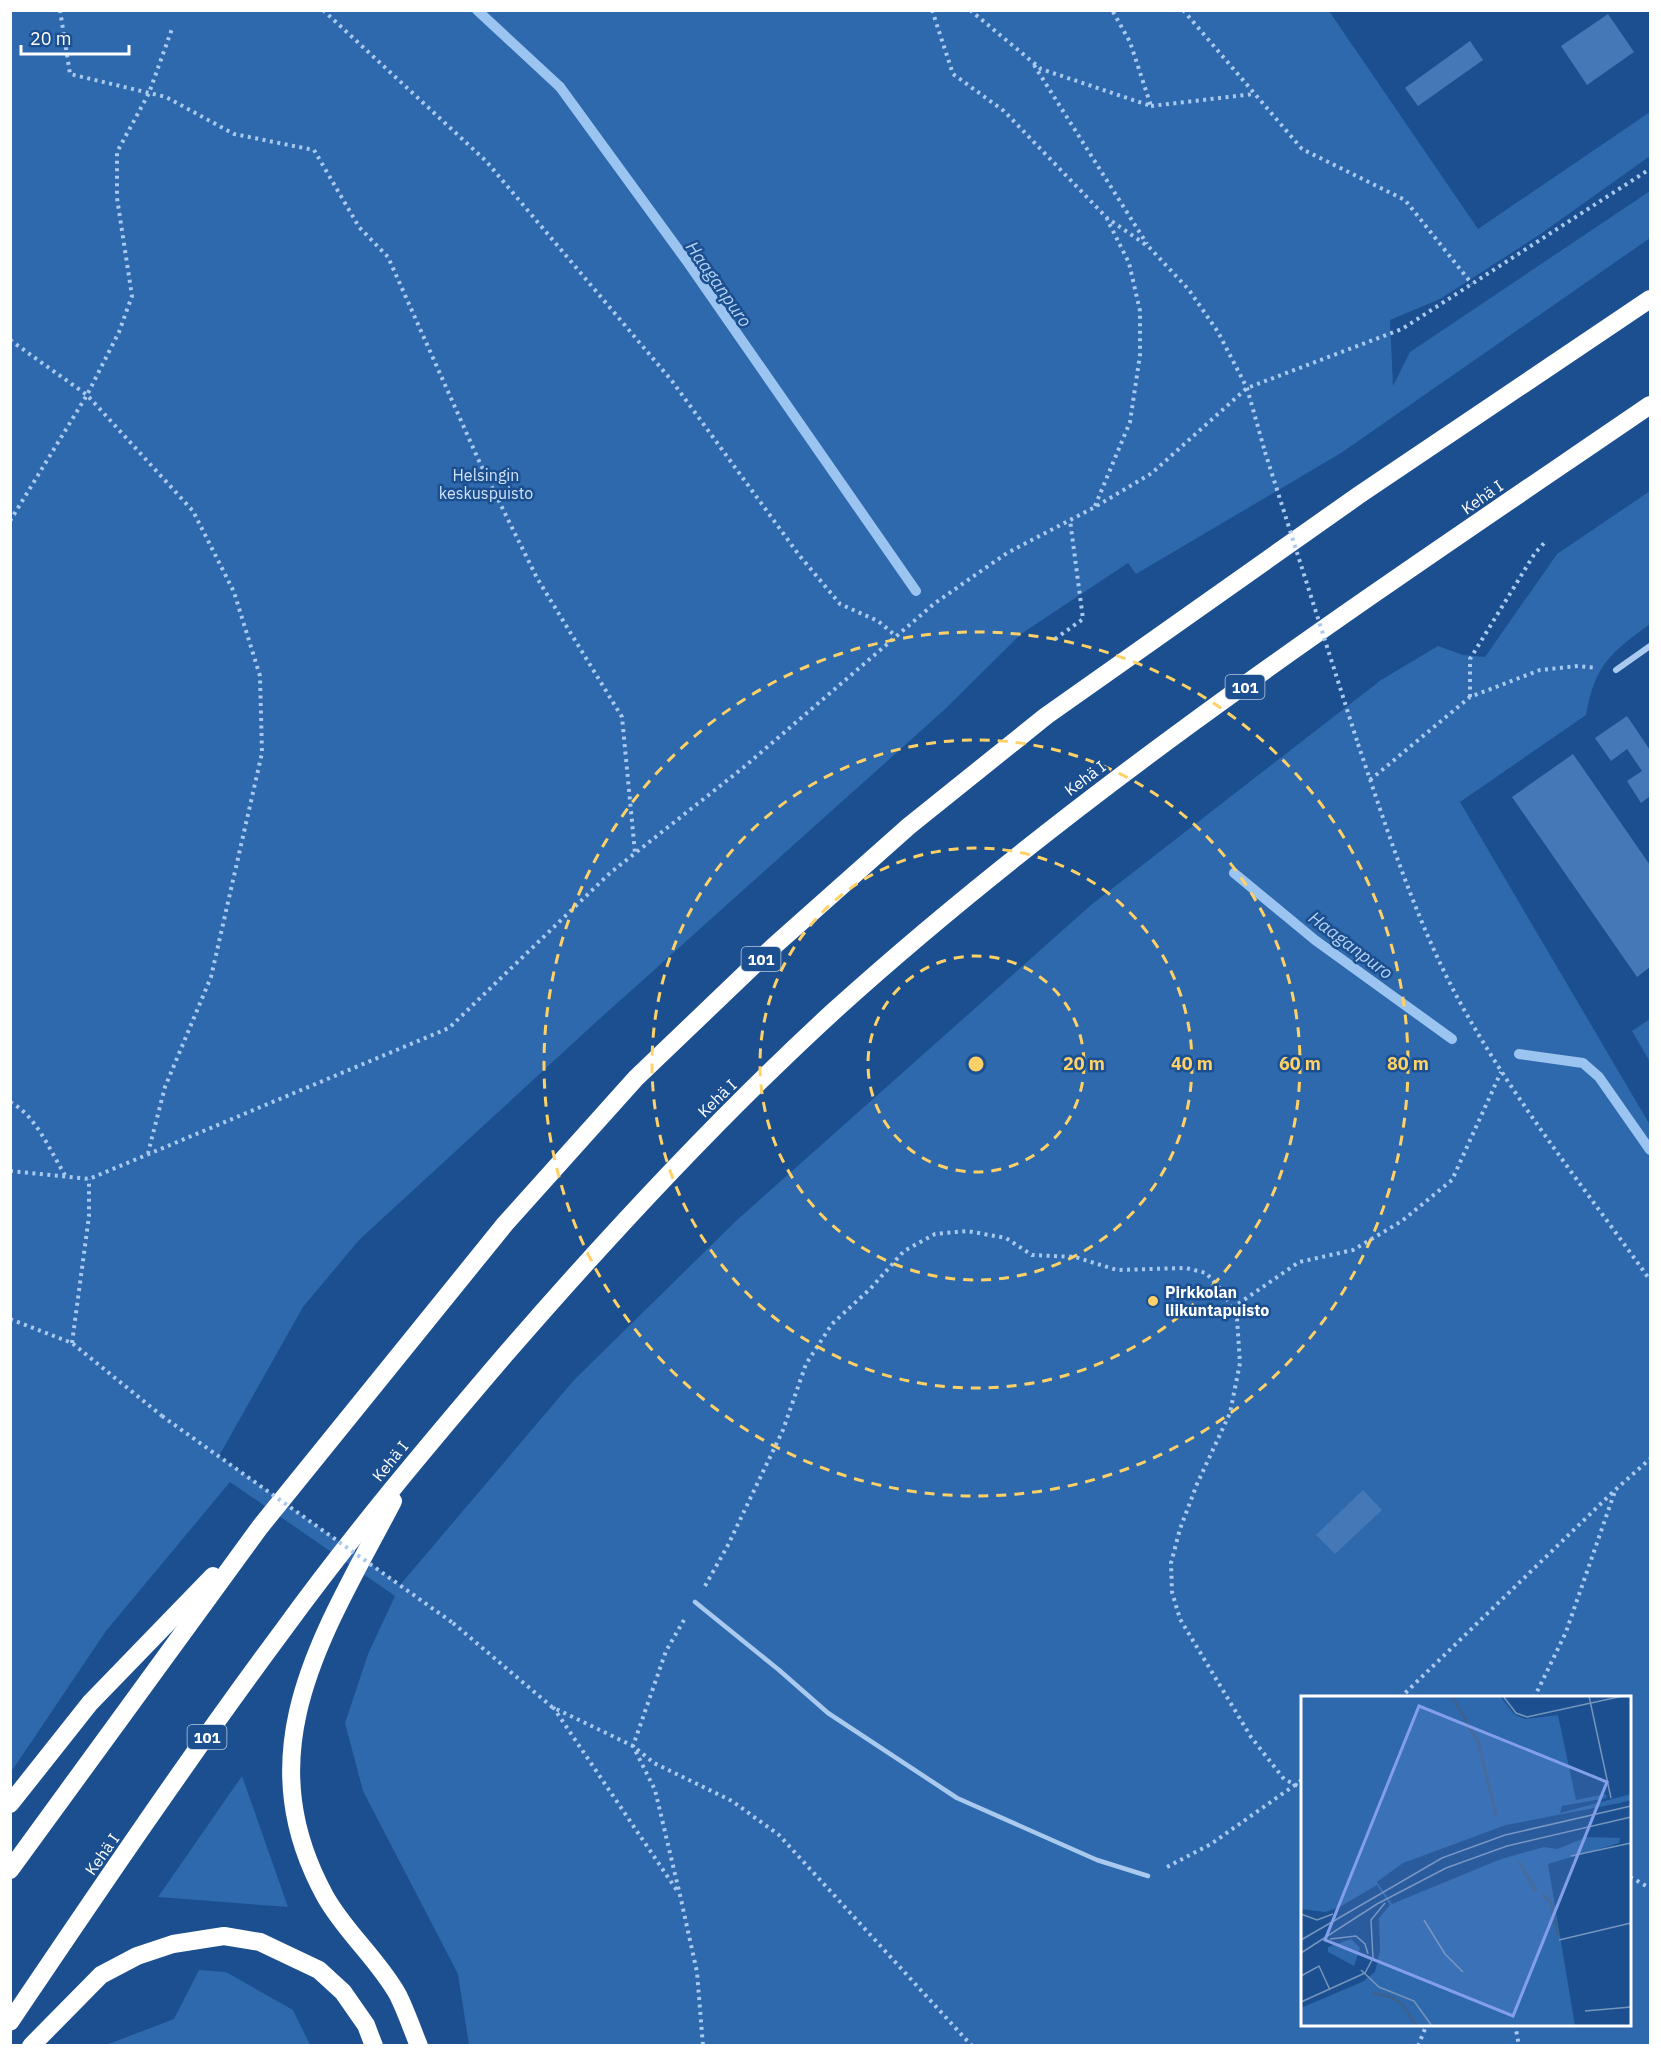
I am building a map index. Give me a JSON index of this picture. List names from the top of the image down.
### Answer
{
  "streets": {
    "highway": ["Kehä I", "101"]
  },
  "water": ["Haaganpuro"],
  "parks": ["Helsingin keskuspuisto"],
  "places": ["Pirkkolan liikuntapuisto"],
  "scale_bar": "20 m",
  "rings": [
    "20 m",
    "40 m",
    "60 m",
    "80 m"
  ]
}
